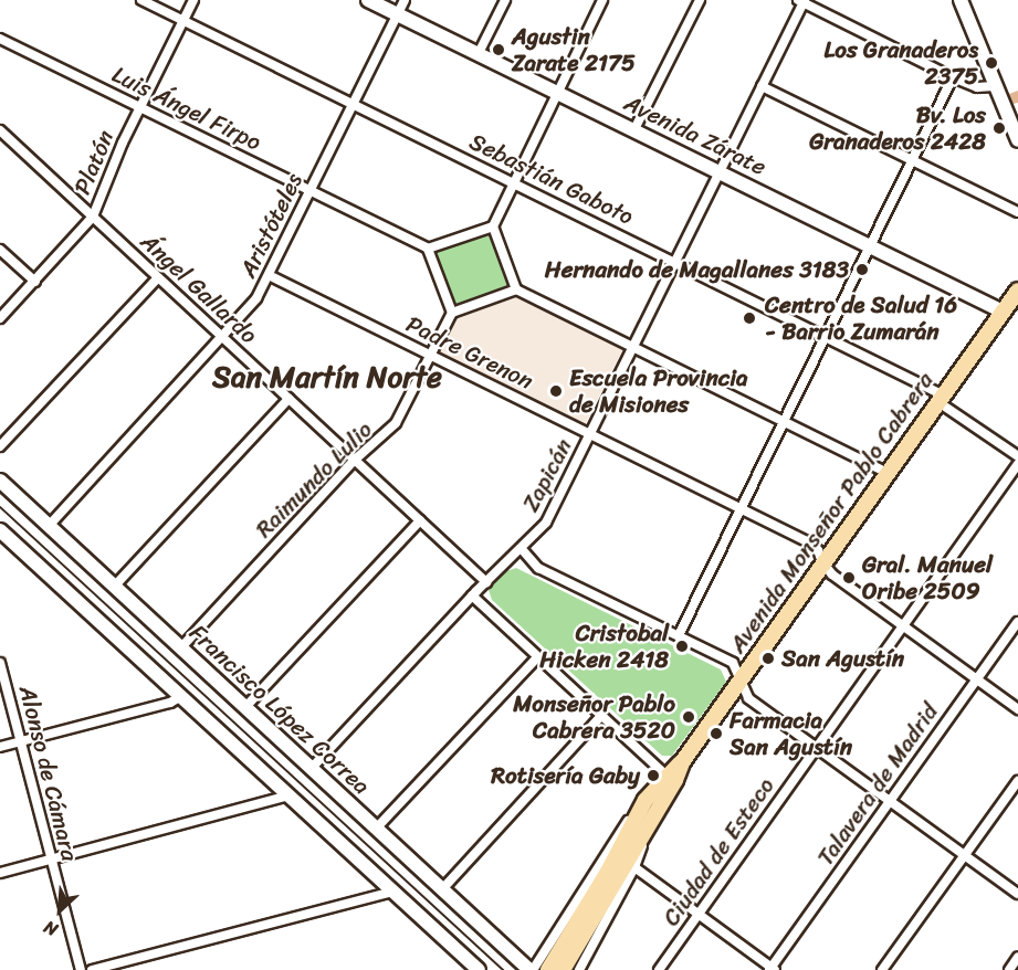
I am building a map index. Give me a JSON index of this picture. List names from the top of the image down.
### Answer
{
  "streets": {
    "main road": ["Avenida Zárate", "Avenida Monseñor Pablo Cabrera", "Francisco López Correa"],
    "street": [
      "Luis Ángel Firpo",
      "Platón",
      "Sebastián Gaboto",
      "Aristóteles",
      "Ángel Gallardo",
      "Padre Grenon",
      "Zapicán",
      "Raimundo Lulio",
      "Alonso de Cámara",
      "Talavera de Madrid",
      "Ciudad de Esteco"
    ]
  },
  "crossings": [
    ["Luis Ángel Firpo", "Platón"],
    ["Luis Ángel Firpo", "Aristóteles"],
    ["Avenida Zárate", "Aristóteles"],
    ["Avenida Zárate", "Zapicán"],
    ["Avenida Zárate", "Avenida Monseñor Pablo Cabrera"],
    ["Platón", "Sebastián Gaboto"],
    ["Platón", "Ángel Gallardo"],
    ["Sebastián Gaboto", "Aristóteles"],
    ["Sebastián Gaboto", "Zapicán"],
    ["Sebastián Gaboto", "Avenida Monseñor Pablo Cabrera"],
    ["Aristóteles", "Ángel Gallardo"],
    ["Aristóteles", "Padre Grenon"],
    ["Aristóteles", "Francisco López Correa"],
    ["Ángel Gallardo", "Zapicán"],
    ["Ángel Gallardo", "Raimundo Lulio"],
    ["Padre Grenon", "Zapicán"],
    ["Padre Grenon", "Raimundo Lulio"],
    ["Padre Grenon", "Avenida Monseñor Pablo Cabrera"],
    ["Padre Grenon", "Talavera de Madrid"],
    ["Padre Grenon", "Ciudad de Esteco"],
    ["Zapicán", "Francisco López Correa"],
    ["Raimundo Lulio", "Francisco López Correa"],
    ["Avenida Monseñor Pablo Cabrera", "Francisco López Correa"]
  ],
  "districts": ["San Martín Norte"],
  "places": [
    "Agustin Zarate 2175",
    "Los Granaderos 2375",
    "Bv. Los Granaderos 2428",
    "Hernando de Magallanes 3183",
    "Centro de Salud 16 - Barrio Zumarán",
    "Escuela Provincia de Misiones",
    "Gral. Manuel Oribe 2509",
    "Cristobal Hicken 2418",
    "San Agustín",
    "Monseñor Pablo Cabrera 3520",
    "Farmacia San Agustín",
    "Rotisería Gaby"
  ],
  "north": "bottom left"
}
